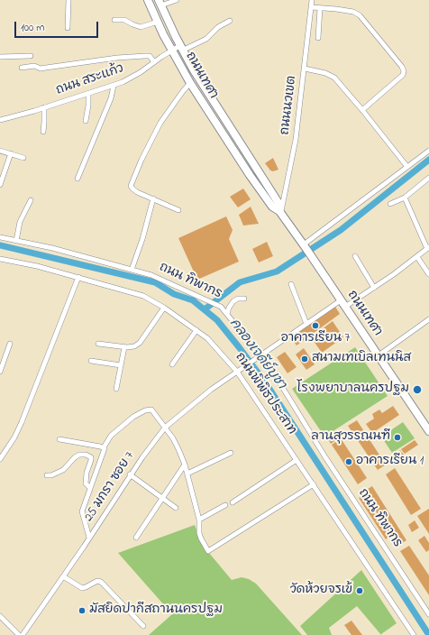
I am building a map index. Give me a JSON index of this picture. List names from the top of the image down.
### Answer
{
  "streets": {
    "main road": ["ถนนเทศา"],
    "street": [
      "ถนน สระแก้ว",
      "ถนนนวเขต",
      "ถนน ทิพากร",
      "ถนนพิพิธประสาท",
      "25 มกรา ซอย 7"
    ]
  },
  "crossings": [
    ["ถนนเทศา", "ถนน สระแก้ว"],
    ["ถนนเทศา", "ถนนนวเขต"],
    ["ถนนเทศา", "25 มกรา ซอย 7"],
    ["ถนน ทิพากร", "25 มกรา ซอย 7"],
    ["ถนนพิพิธประสาท", "25 มกรา ซอย 7"]
  ],
  "water": ["คลองเจดีย์บูชา"],
  "places": [
    "อาคารเรียน 7",
    "สนามเทเบิลเทนนิส",
    "โรงพยาบาลนครปฐม",
    "ลานสุวรรณนฑี",
    "อาคารเรียน 1",
    "วัดห้วยจรเข้",
    "มัสยิดปากีสถานนครปฐม"
  ],
  "scale_bar": "100 m"
}
